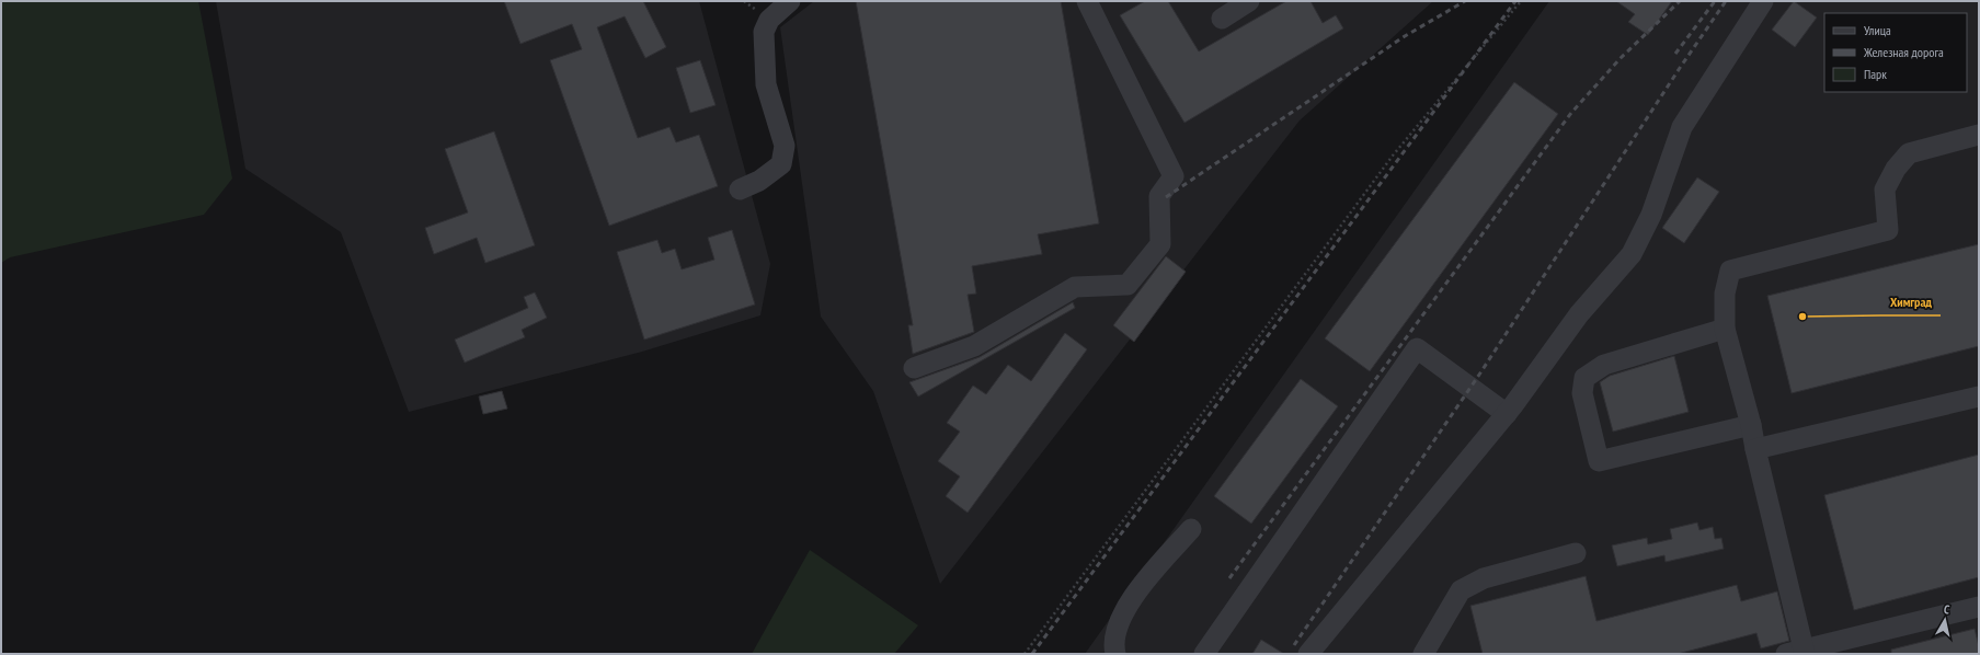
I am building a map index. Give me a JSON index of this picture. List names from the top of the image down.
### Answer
{
  "places": ["Химград"],
  "legend": ["Улица", "Железная дорога", "Парк"],
  "north": "top"
}
